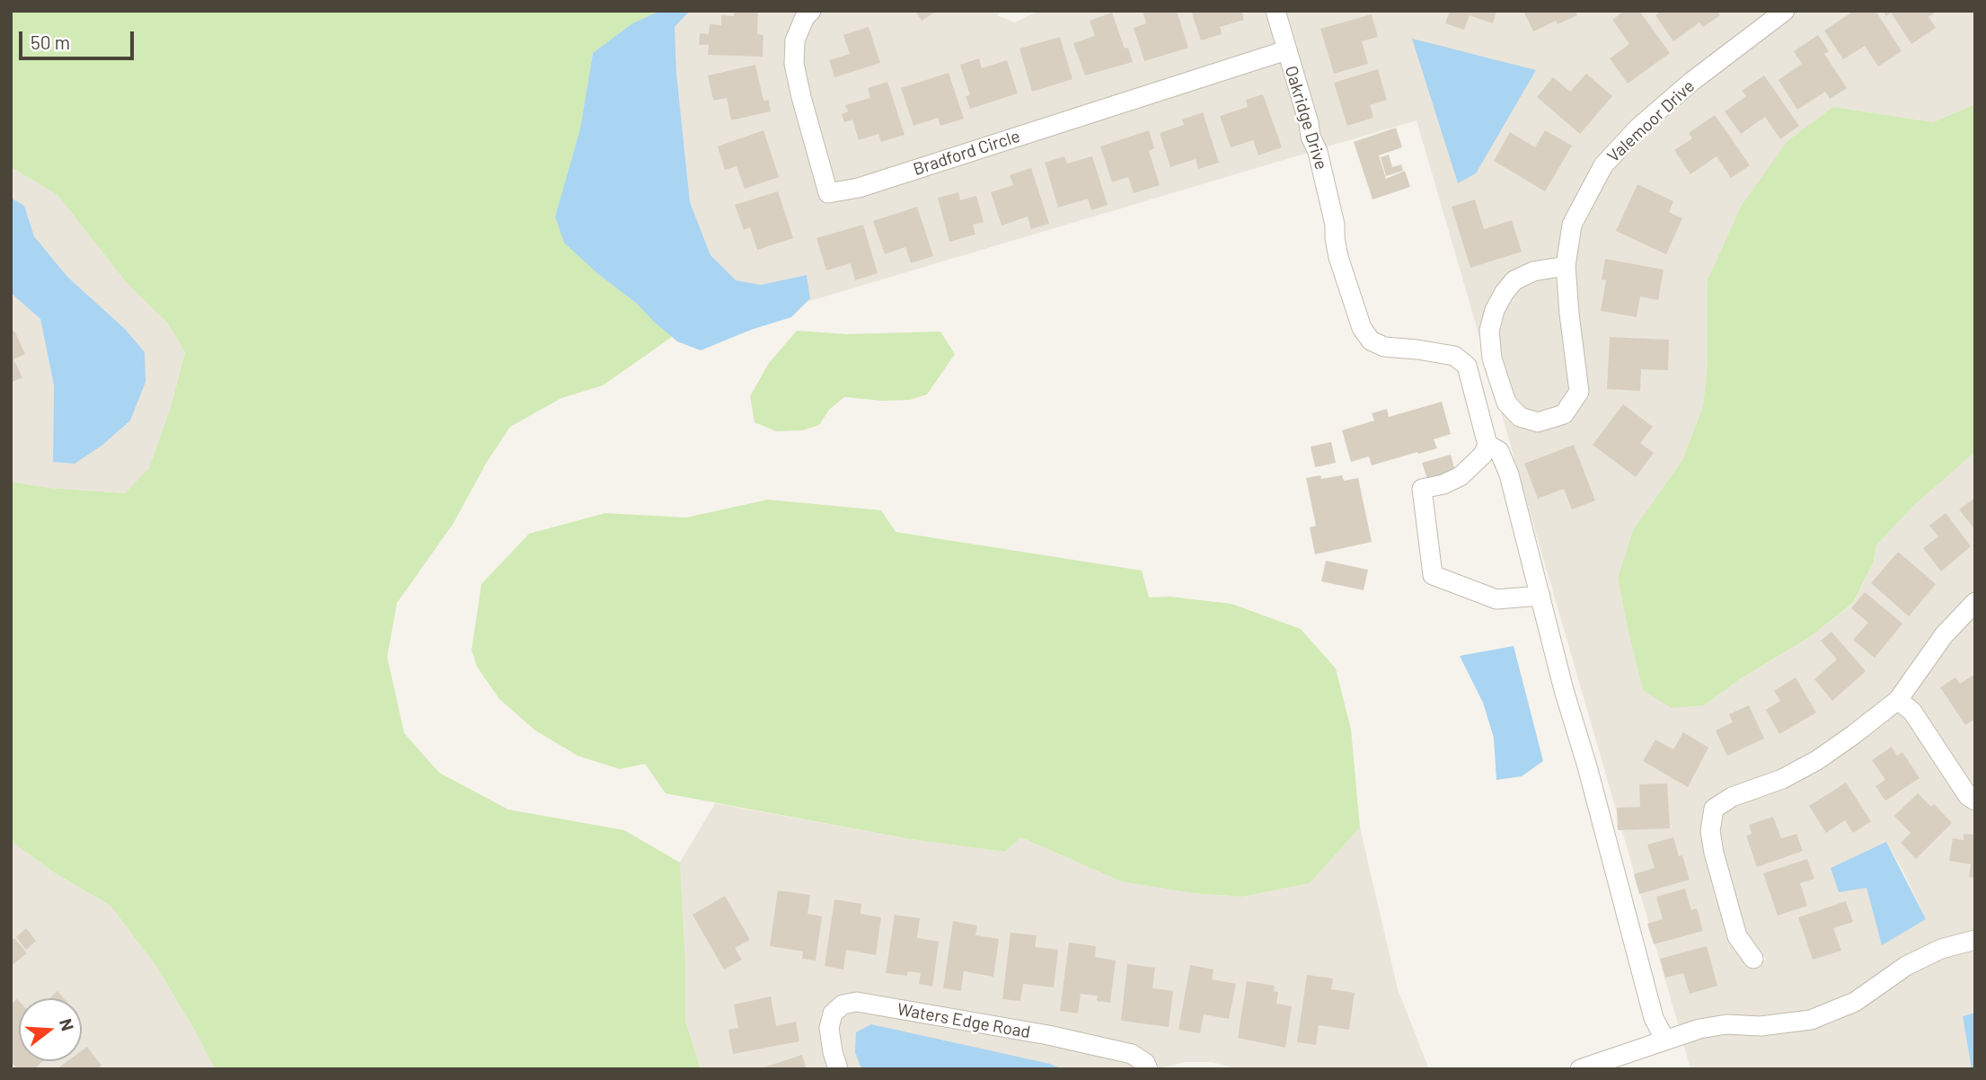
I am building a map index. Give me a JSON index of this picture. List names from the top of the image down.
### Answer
{
  "streets": {
    "street": [
      "Oakridge Drive",
      "Valemoor Drive",
      "Bradford Circle",
      "Waters Edge Road"
    ]
  },
  "crossings": [
    ["Oakridge Drive", "Bradford Circle"]
  ],
  "scale_bar": "50 m",
  "north": "right"
}
